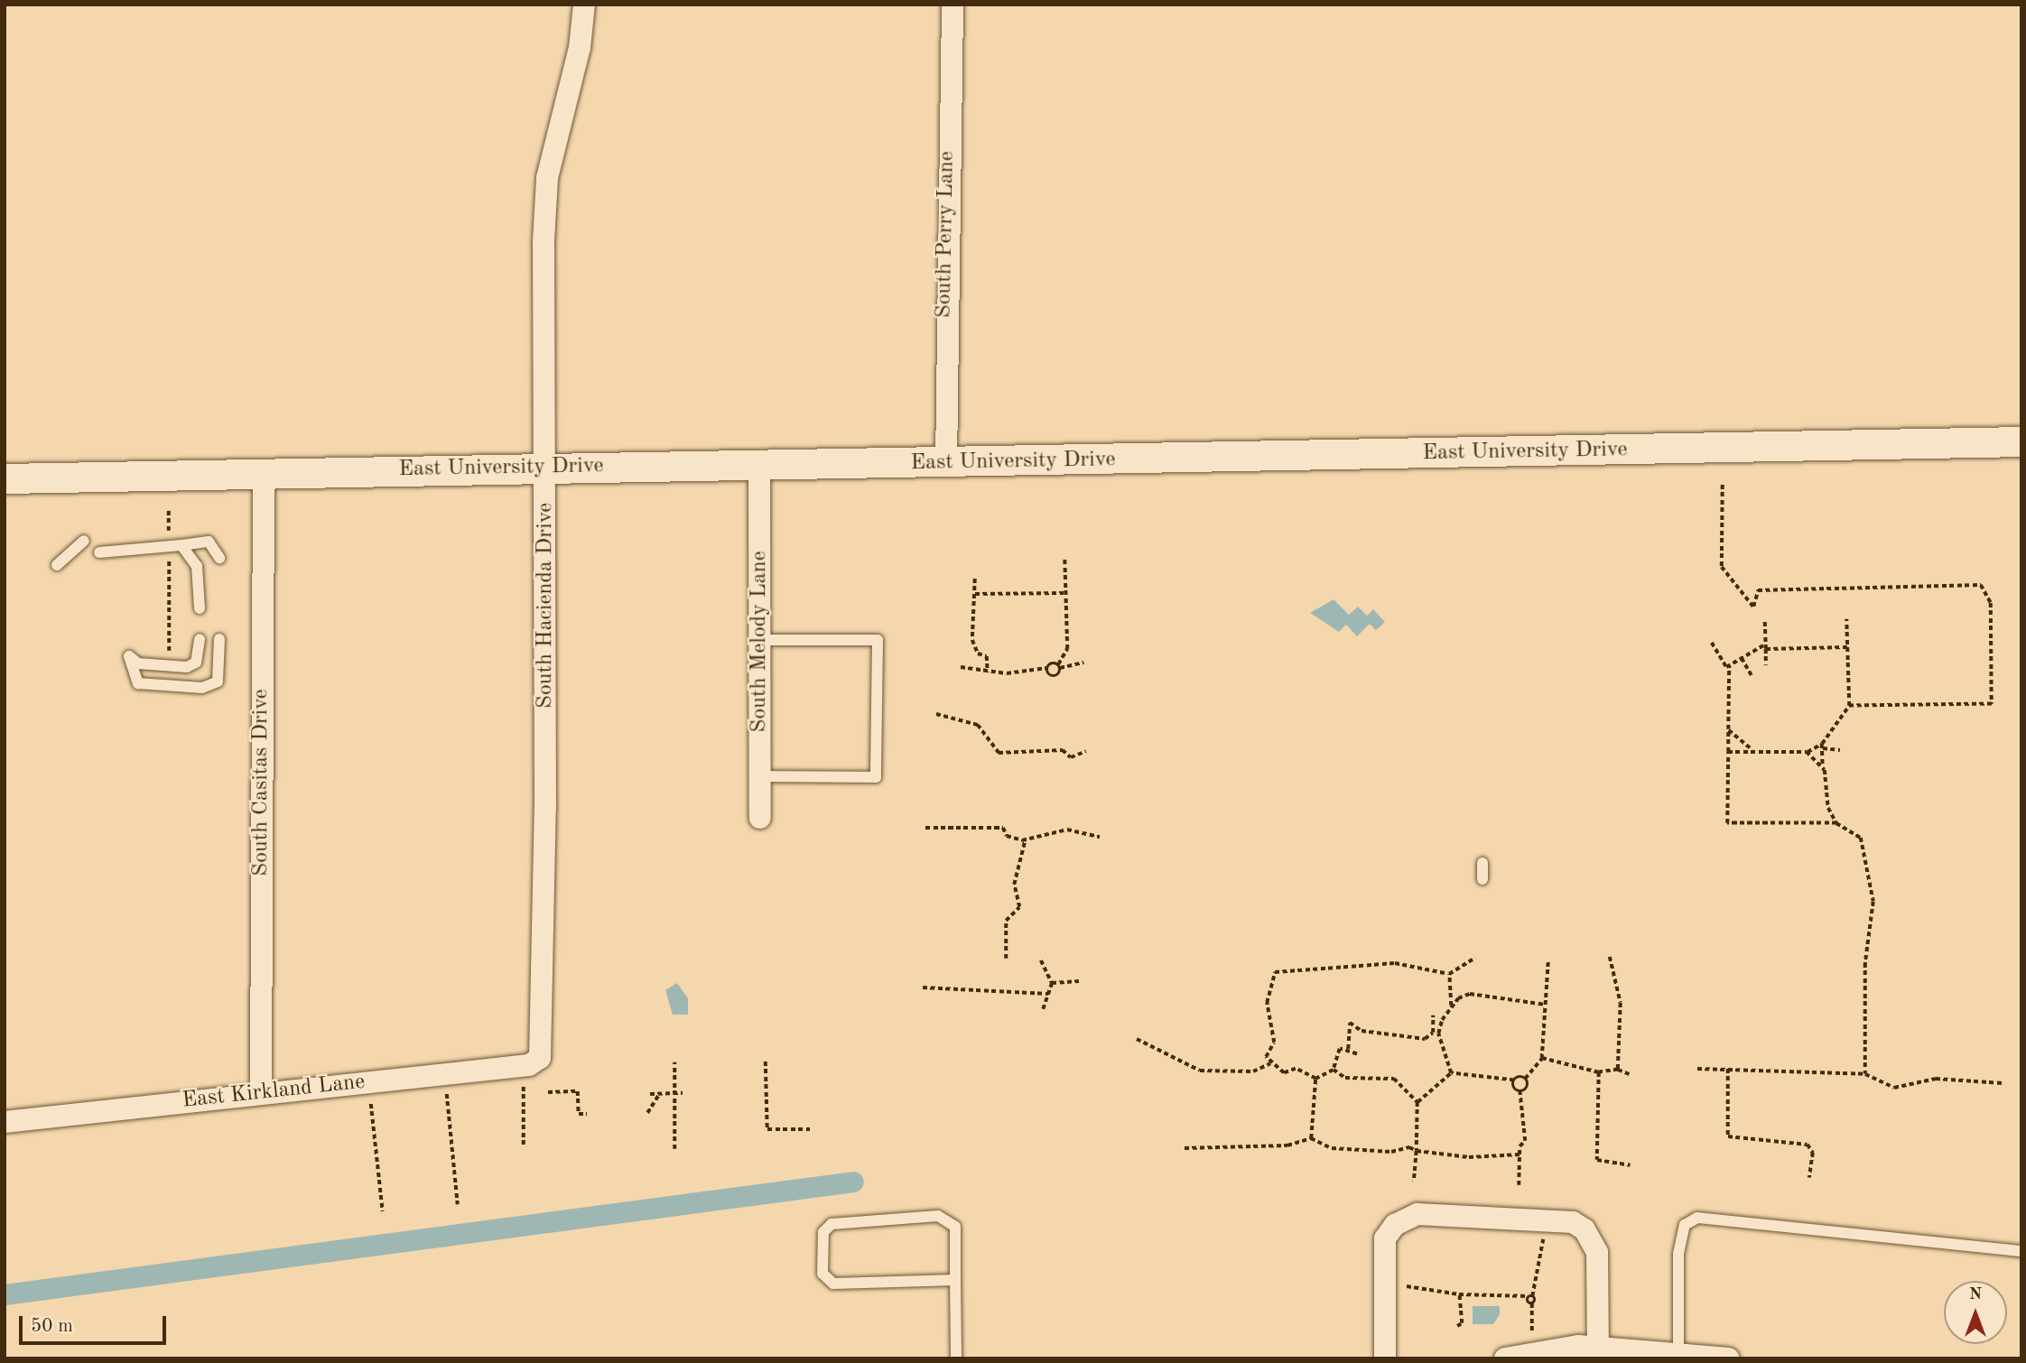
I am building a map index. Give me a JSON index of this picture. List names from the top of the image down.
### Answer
{
  "streets": {
    "main road": ["East University Drive"],
    "street": [
      "South Perry Lane",
      "South Hacienda Drive",
      "South Melody Lane",
      "South Casitas Drive",
      "East Kirkland Lane"
    ]
  },
  "crossings": [
    ["South Perry Lane", "East University Drive"],
    ["East University Drive", "South Hacienda Drive"],
    ["East University Drive", "South Melody Lane"],
    ["East University Drive", "South Casitas Drive"],
    ["South Hacienda Drive", "East Kirkland Lane"],
    ["South Casitas Drive", "East Kirkland Lane"]
  ],
  "scale_bar": "50 m",
  "north": "top"
}
